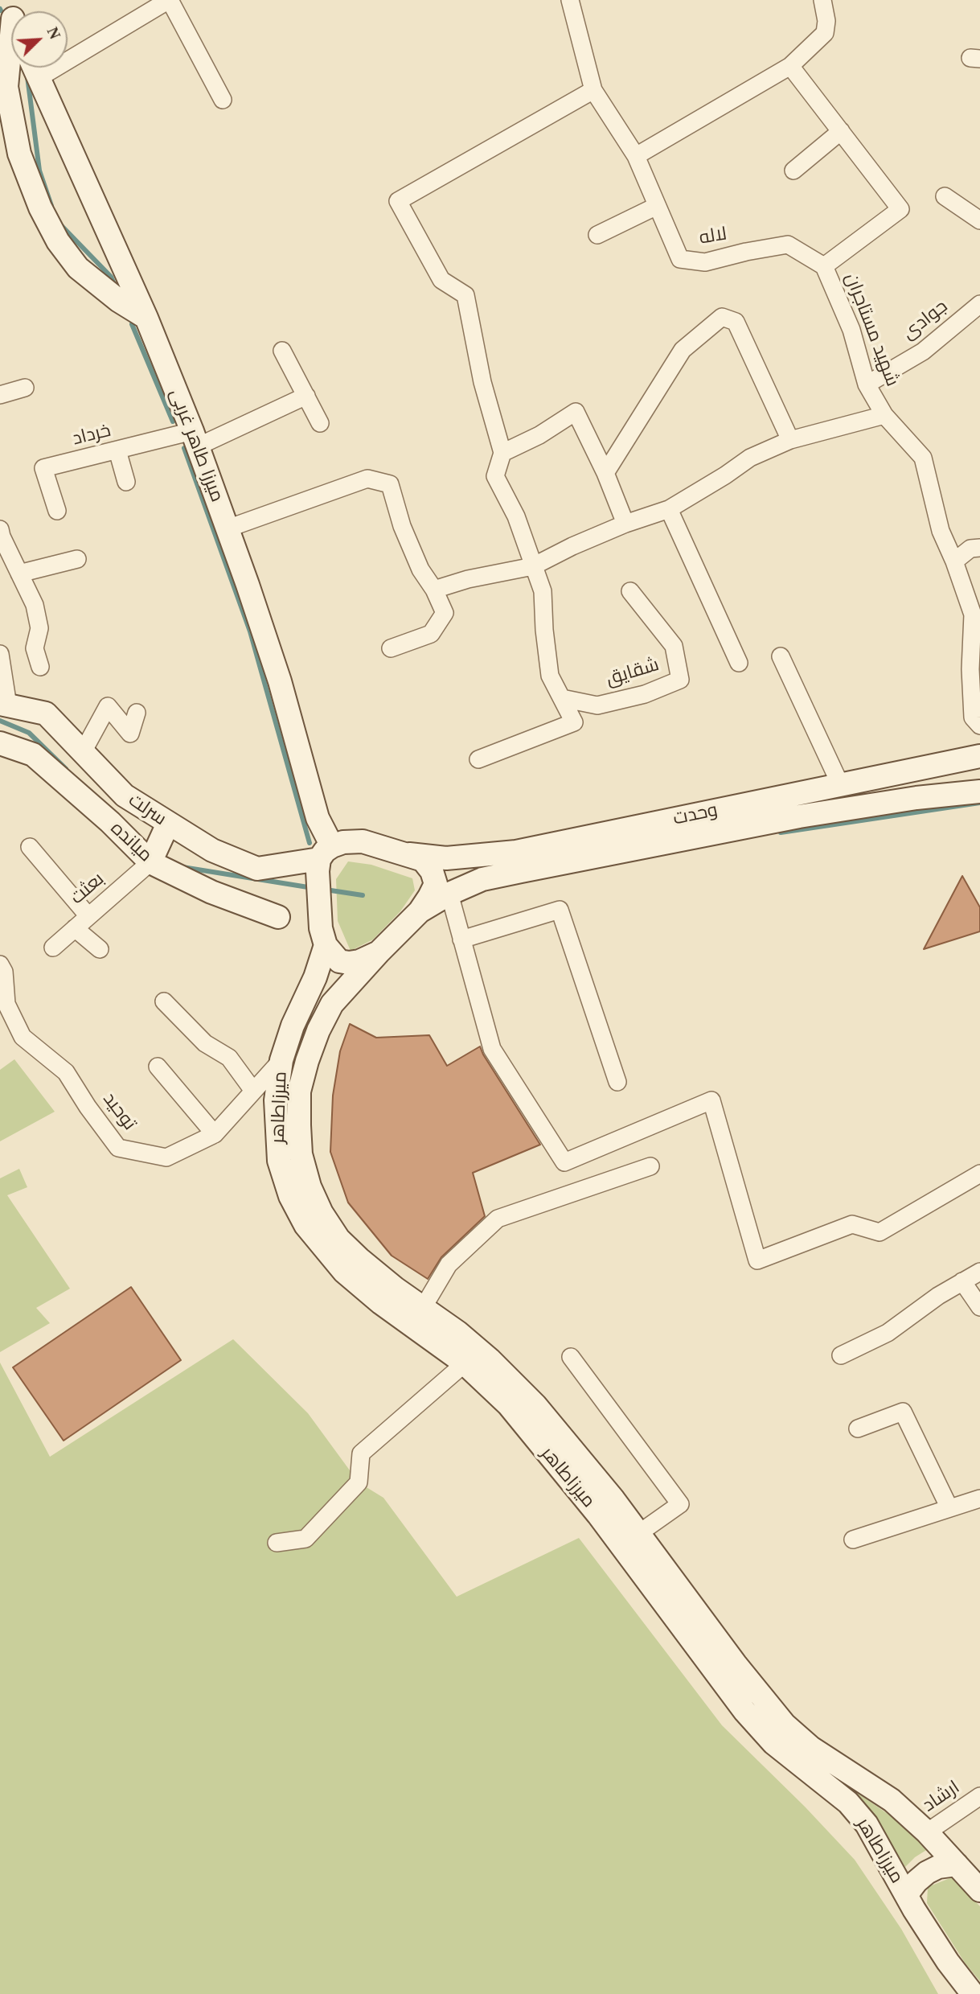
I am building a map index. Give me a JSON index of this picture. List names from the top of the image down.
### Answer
{
  "streets": {
    "main road": [
      "میرزا طاهر غربی",
      "سرلت",
      "وحدت",
      "میانده",
      "میرزاطاهر"
    ],
    "street": [
      "لاله",
      "جوادی",
      "شهید مستاجران",
      "خرداد",
      "شقایق",
      "بعثت",
      "توحید",
      "ارشاد"
    ]
  },
  "crossings": [
    ["لاله", "شهید مستاجران"],
    ["جوادی", "شهید مستاجران"],
    ["خرداد", "میرزا طاهر غربی"],
    ["میرزا طاهر غربی", "وحدت"],
    ["میرزا طاهر غربی", "میرزاطاهر"],
    ["سرلت", "میانده"],
    ["وحدت", "میرزاطاهر"],
    ["میانده", "بعثت"],
    ["میرزاطاهر", "توحید"],
    ["میرزاطاهر", "ارشاد"]
  ],
  "north": "top right"
}
